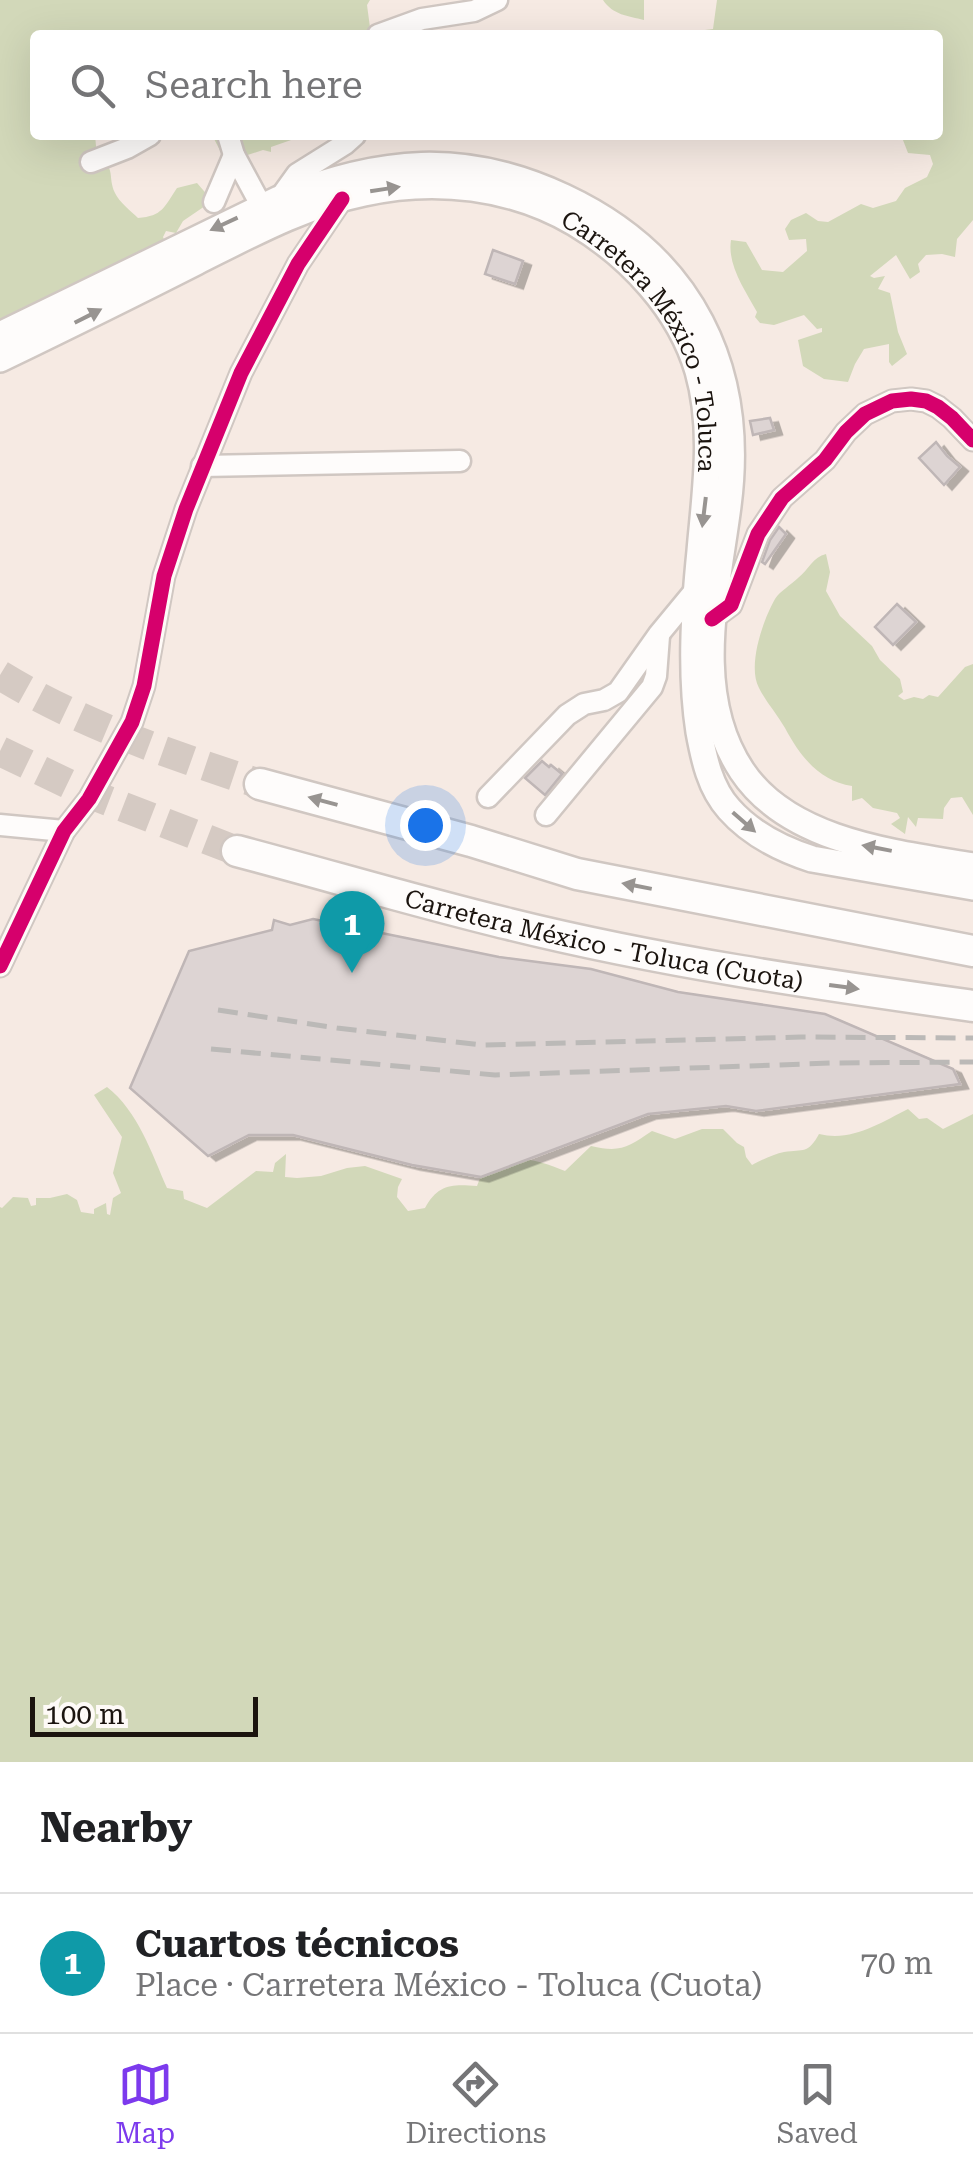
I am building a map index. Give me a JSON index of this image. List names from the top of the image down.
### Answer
{
  "streets": {
    "highway": ["Carretera México - Toluca (Cuota)"],
    "main road": ["Carretera México - Toluca"]
  },
  "scale_bar": "100 m",
  "page": {
    "search": "Search here",
    "pins": "1",
    "scale": "100 m",
    "heading": "Nearby",
    "list": [
      {
        "mark": "1",
        "name": "Cuartos técnicos",
        "note": "Place · Carretera México - Toluca (Cuota)",
        "value": "70 m"
      }
    ],
    "nav": ["Map", "Directions", "Saved"]
  }
}
